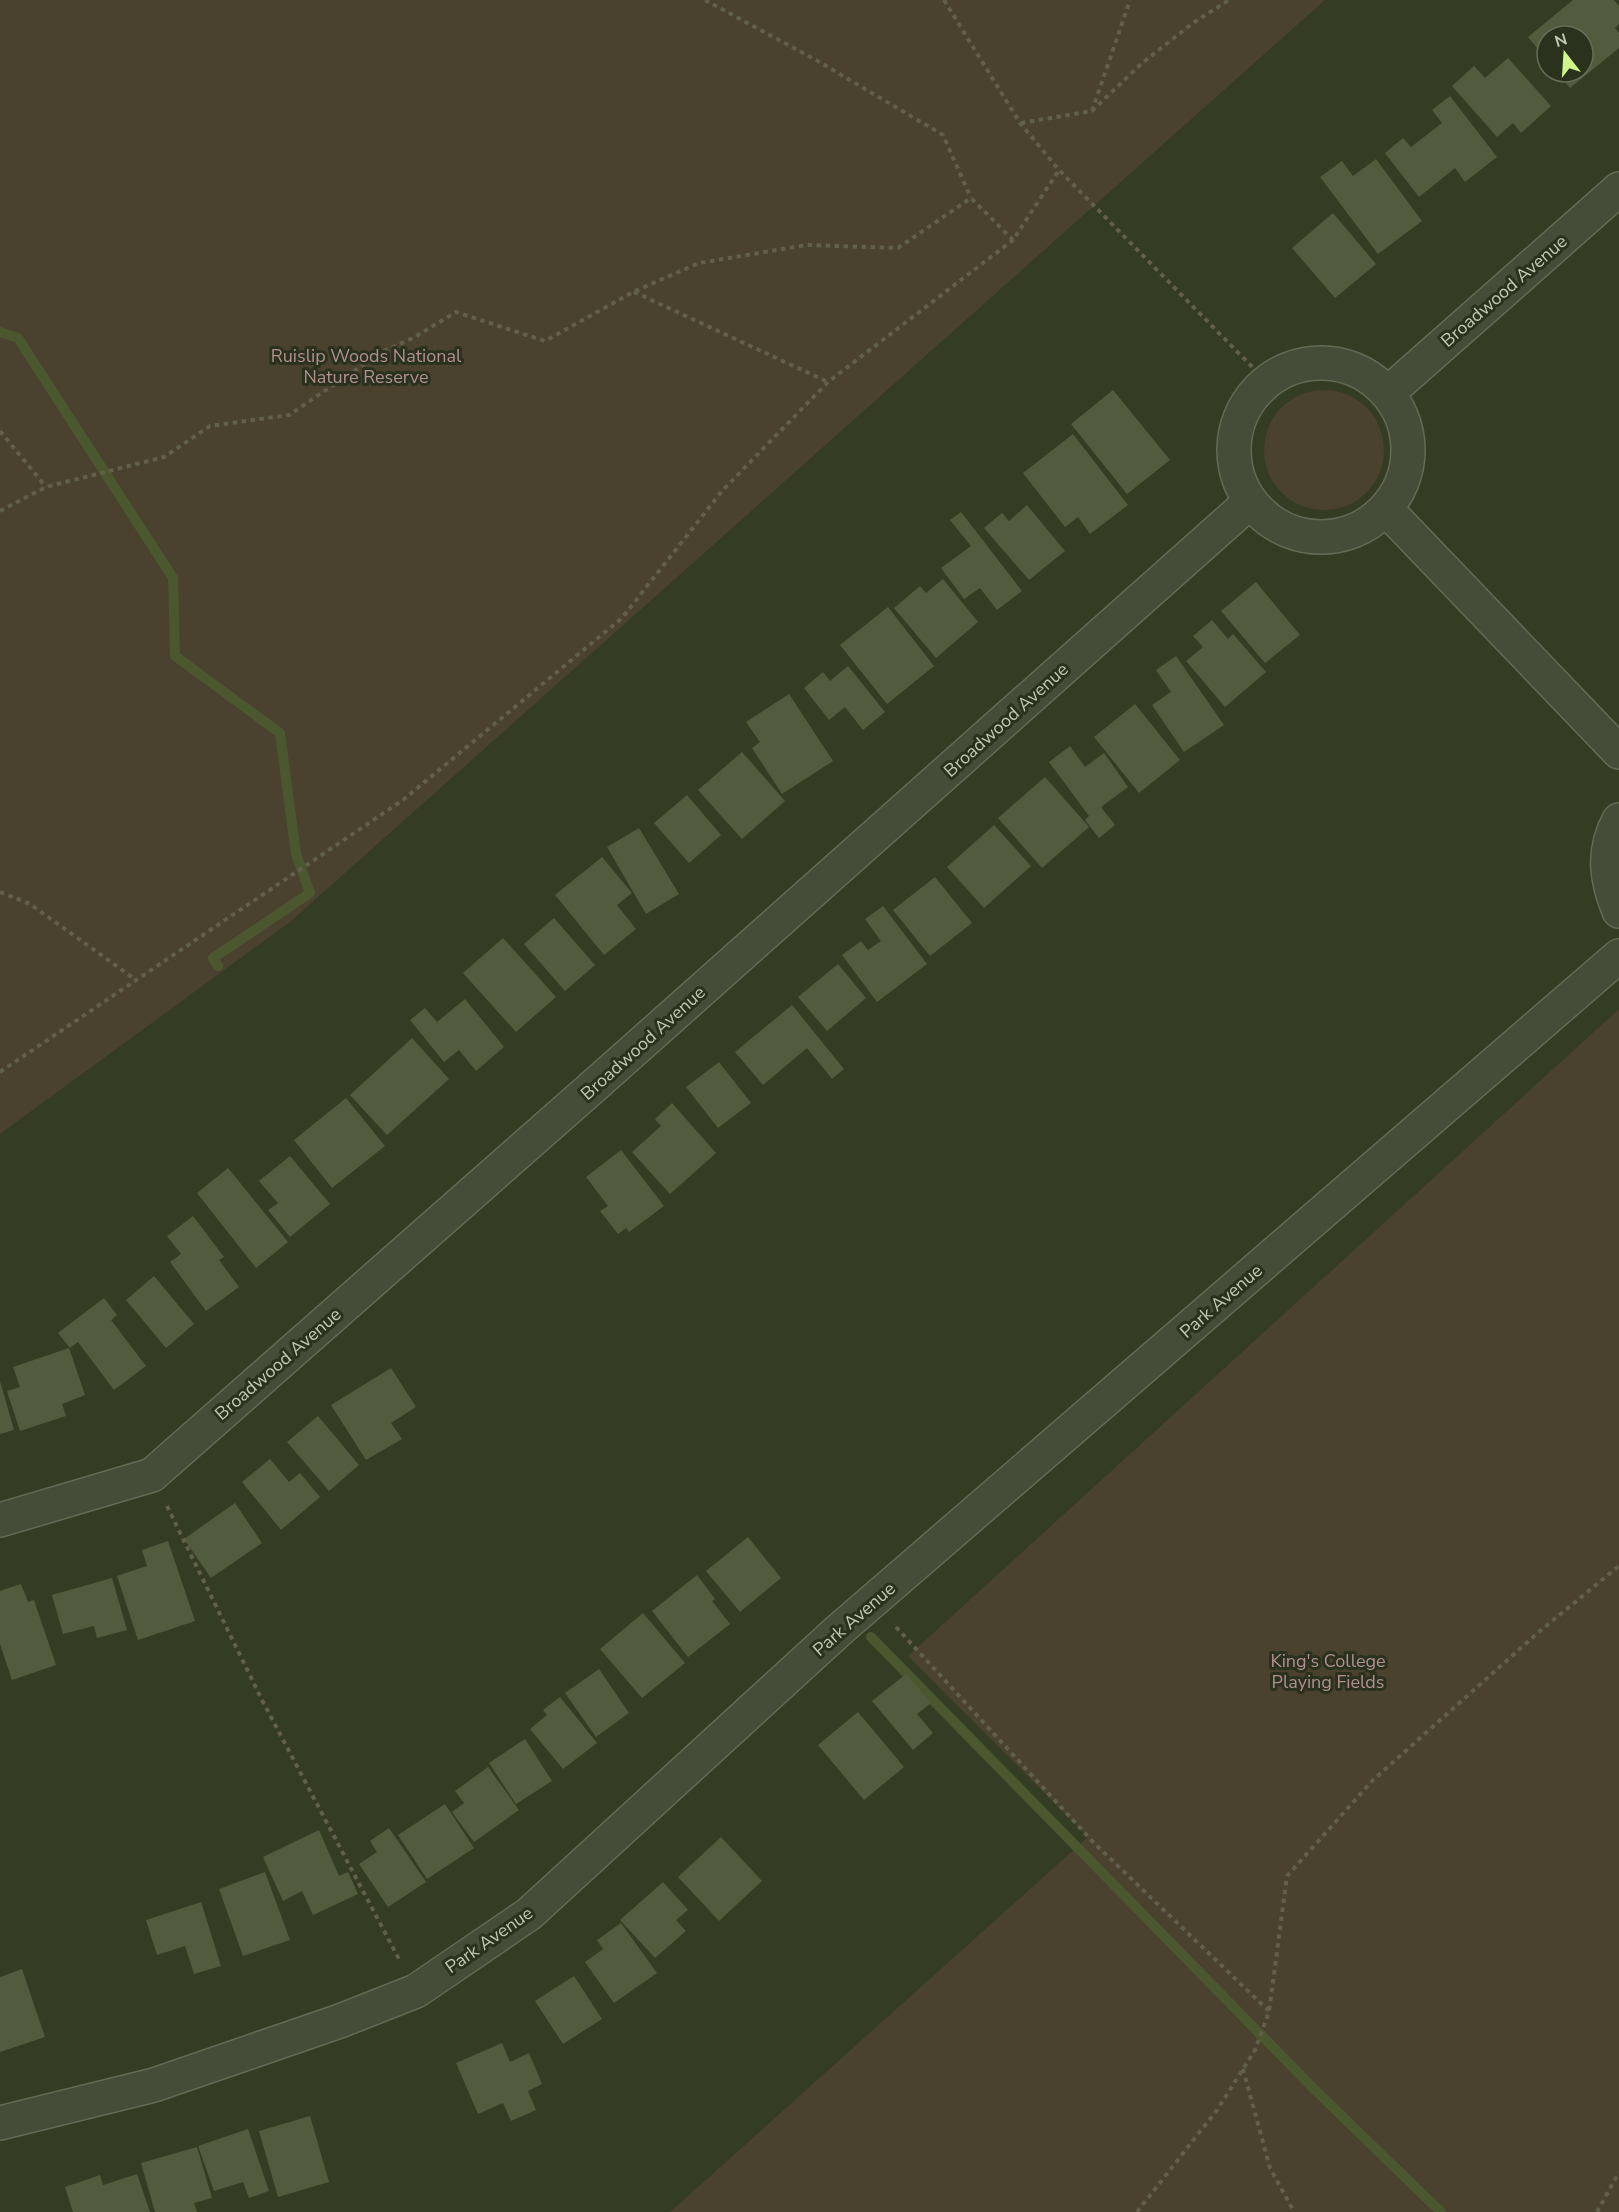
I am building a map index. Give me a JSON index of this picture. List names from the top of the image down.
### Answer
{
  "streets": {
    "street": ["Broadwood Avenue", "Park Avenue"]
  },
  "parks": ["Ruislip Woods National Nature Reserve", "King's College Playing Fields"],
  "north": "top"
}
